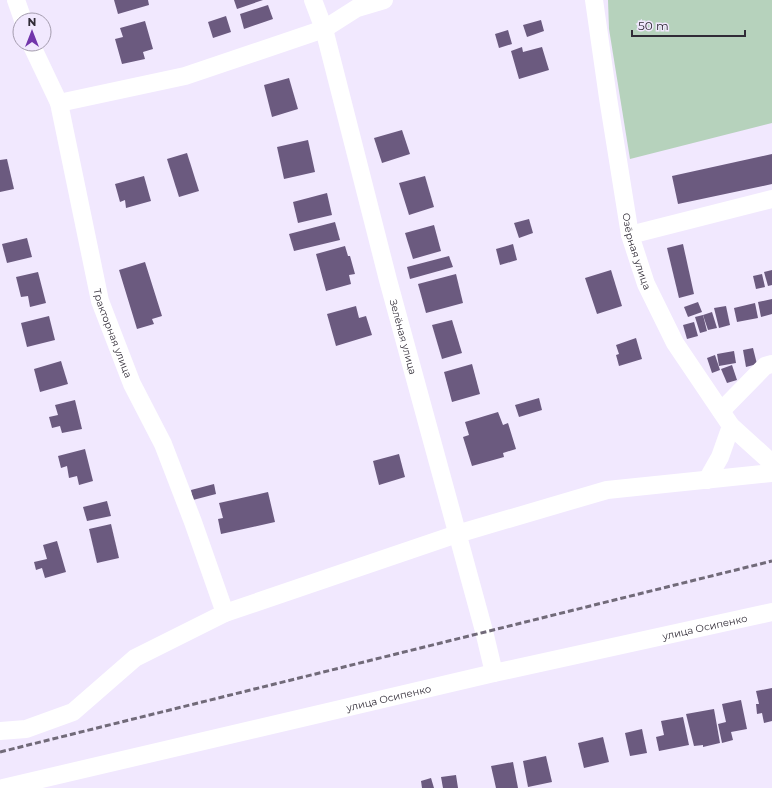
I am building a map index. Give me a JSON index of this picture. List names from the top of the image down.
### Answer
{
  "streets": {
    "street": [
      "Озёрная улица",
      "Тракторная улица",
      "Зелёная улица",
      "улица Осипенко"
    ]
  },
  "crossings": [
    ["Зелёная улица", "улица Осипенко"]
  ],
  "scale_bar": "50 m",
  "north": "top"
}
